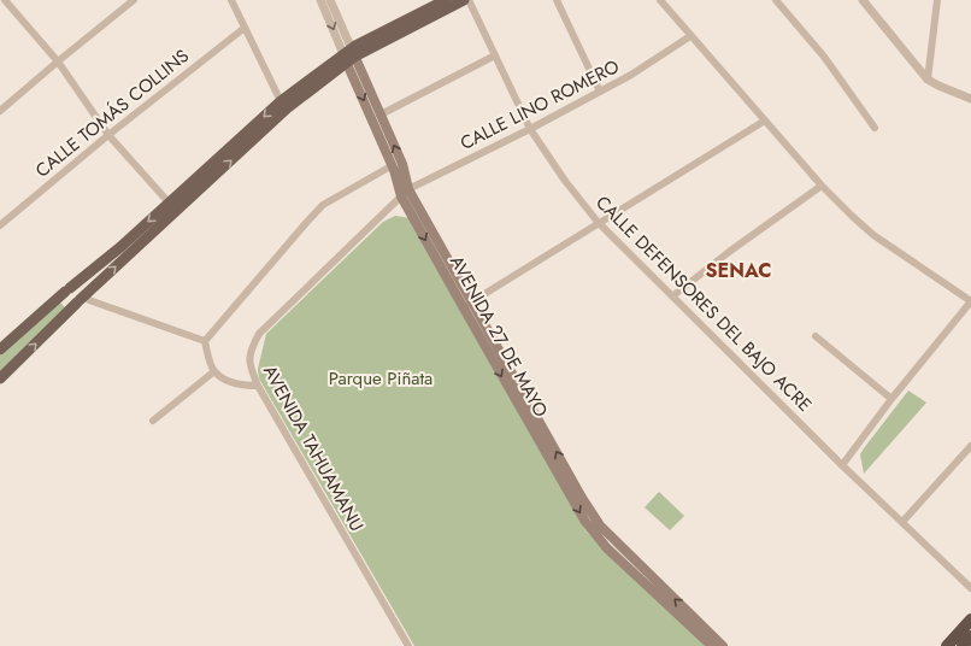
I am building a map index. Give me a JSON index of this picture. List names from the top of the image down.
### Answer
{
  "streets": {
    "main road": ["AVENIDA 27 DE MAYO"],
    "street": [
      "CALLE LINO ROMERO",
      "CALLE TOMÁS COLLINS",
      "CALLE DEFENSORES DEL BAJO ACRE",
      "AVENIDA TAHUAMANU"
    ]
  },
  "crossings": [
    ["CALLE LINO ROMERO", "CALLE DEFENSORES DEL BAJO ACRE"],
    ["CALLE LINO ROMERO", "AVENIDA 27 DE MAYO"],
    ["CALLE LINO ROMERO", "AVENIDA TAHUAMANU"],
    ["AVENIDA 27 DE MAYO", "AVENIDA TAHUAMANU"]
  ],
  "districts": ["SENAC"],
  "parks": ["Parque Piñata"]
}
